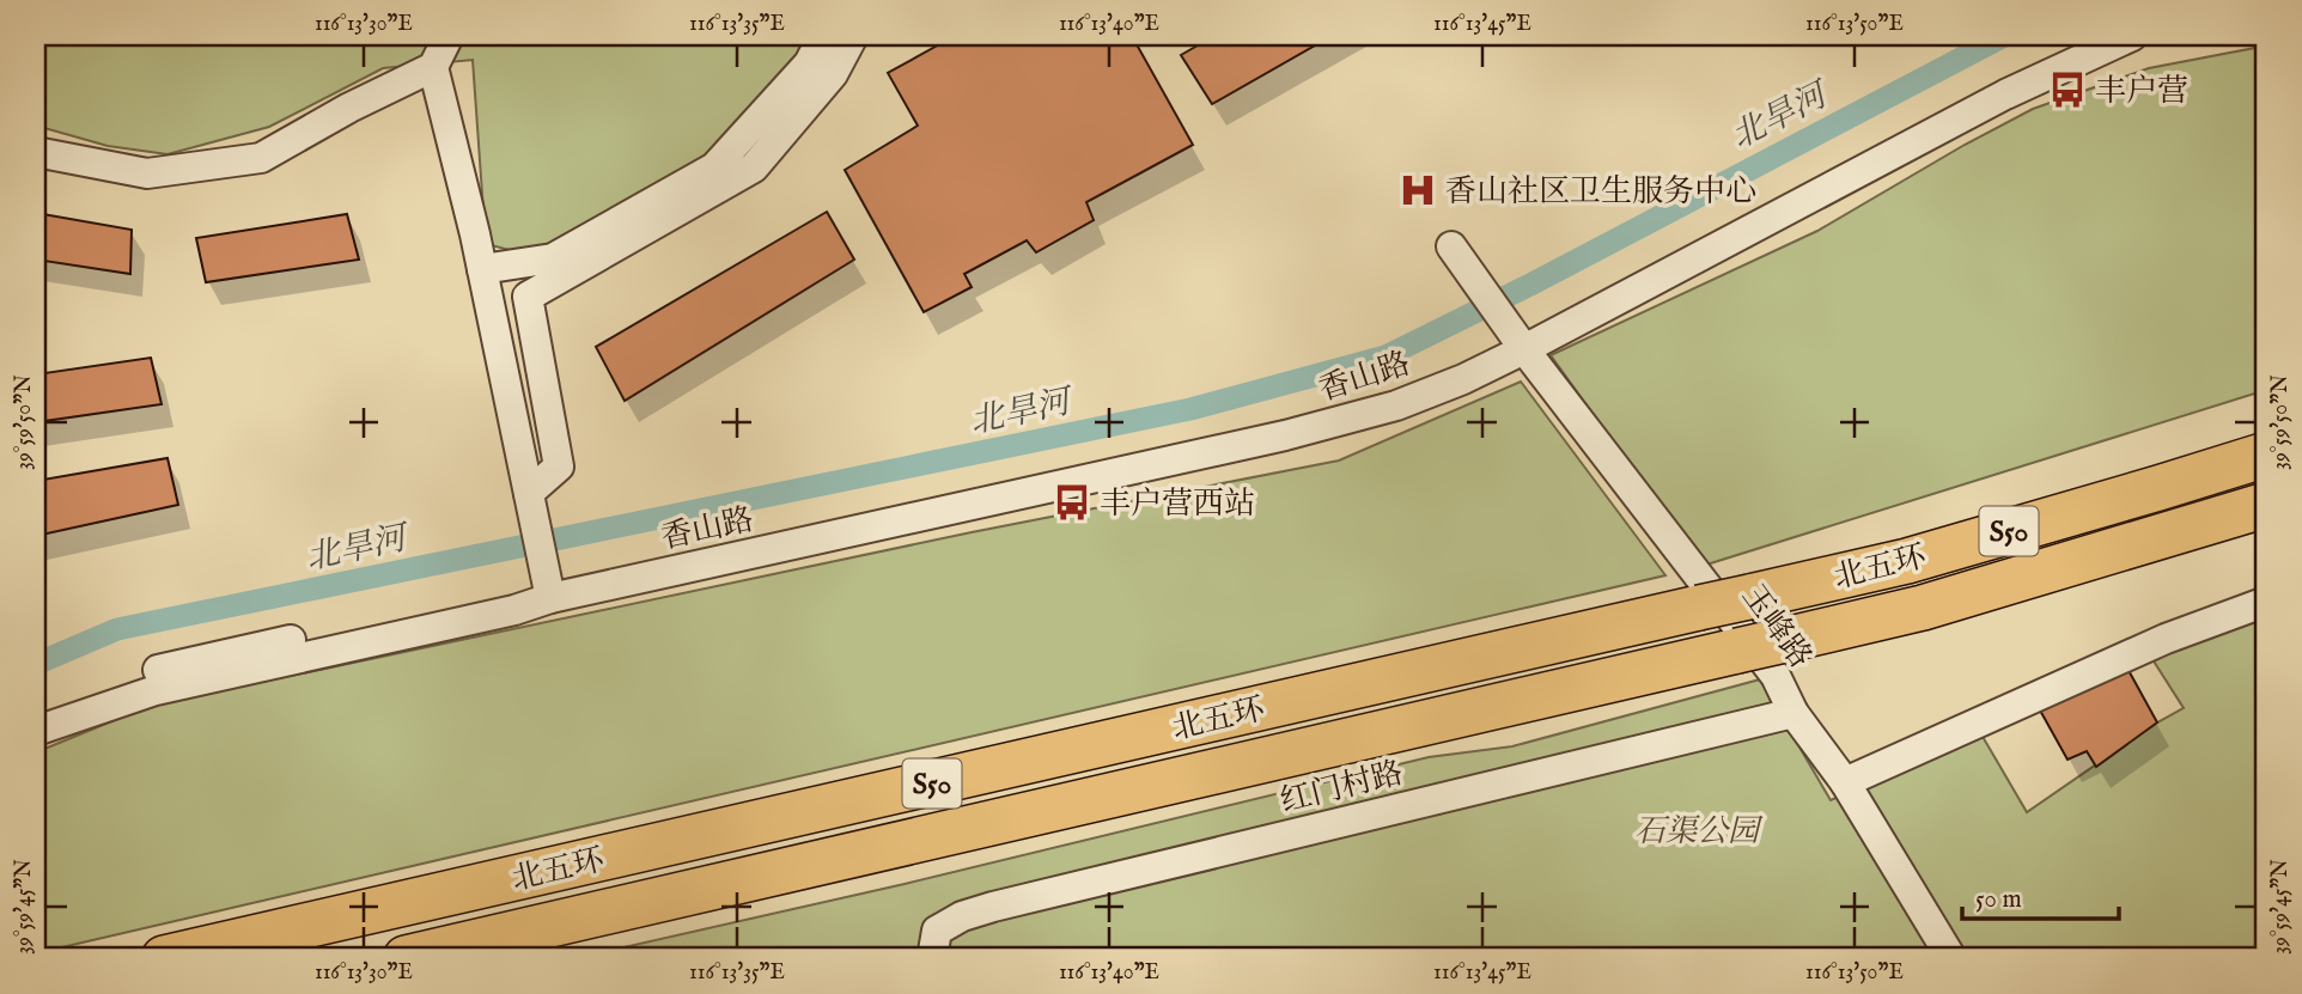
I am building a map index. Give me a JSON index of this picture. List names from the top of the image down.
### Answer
{
  "streets": {
    "highway": ["S50", "北五环"],
    "street": ["香山路", "玉峰路", "红门村路"]
  },
  "crossings": [
    ["香山路", "玉峰路"],
    ["玉峰路", "红门村路"]
  ],
  "water": ["北旱河"],
  "parks": ["石渠公园"],
  "places": {
    "bus stop": ["丰户营", "丰户营西站"],
    "hospital": ["香山社区卫生服务中心"]
  },
  "scale_bar": "50 m",
  "coordinates": [
    "116°13'30\"E",
    "116°13'35\"E",
    "116°13'40\"E",
    "116°13'45\"E",
    "116°13'50\"E",
    "39°59'50\"N",
    "39°59'45\"N"
  ]
}
